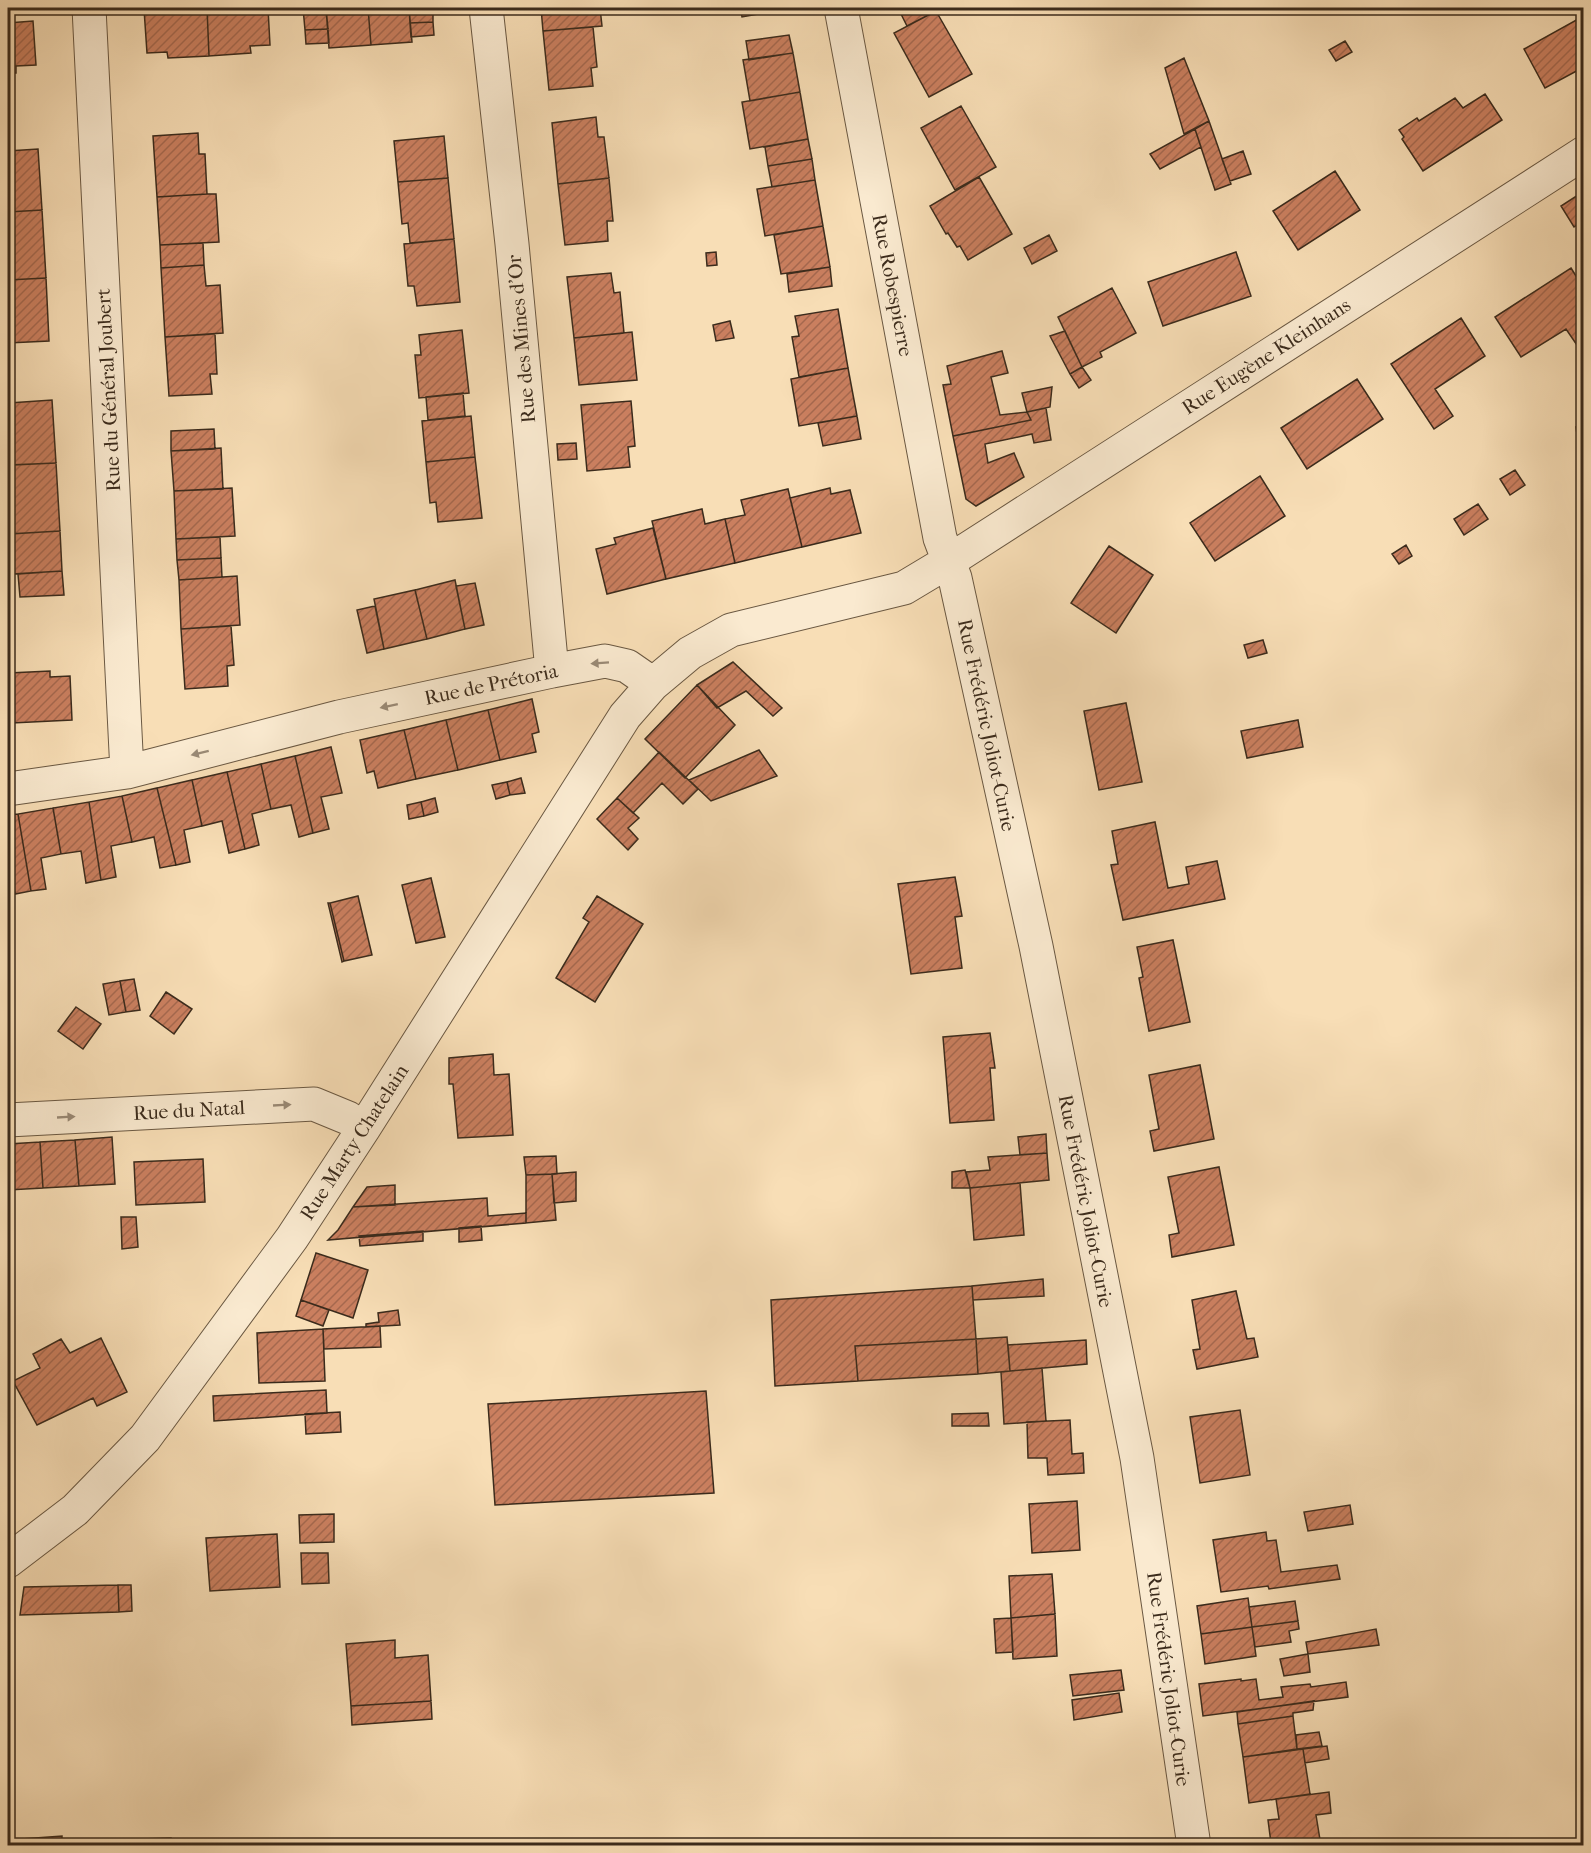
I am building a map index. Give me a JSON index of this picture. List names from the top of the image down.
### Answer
{
  "streets": {
    "street": [
      "Rue Robespierre",
      "Rue des Mines d'Or",
      "Rue Eugène Kleinhans",
      "Rue du Général Joubert",
      "Rue de Prétoria",
      "Rue Frédéric Joliot-Curie",
      "Rue du Natal",
      "Rue Marty Chatelain"
    ]
  },
  "crossings": [
    ["Rue Robespierre", "Rue Eugène Kleinhans"],
    ["Rue Robespierre", "Rue Frédéric Joliot-Curie"],
    ["Rue des Mines d'Or", "Rue de Prétoria"],
    ["Rue Eugène Kleinhans", "Rue Frédéric Joliot-Curie"],
    ["Rue du Général Joubert", "Rue de Prétoria"],
    ["Rue de Prétoria", "Rue Marty Chatelain"],
    ["Rue du Natal", "Rue Marty Chatelain"]
  ],
  "one_way": ["Rue de Prétoria", "Rue du Natal"]
}
